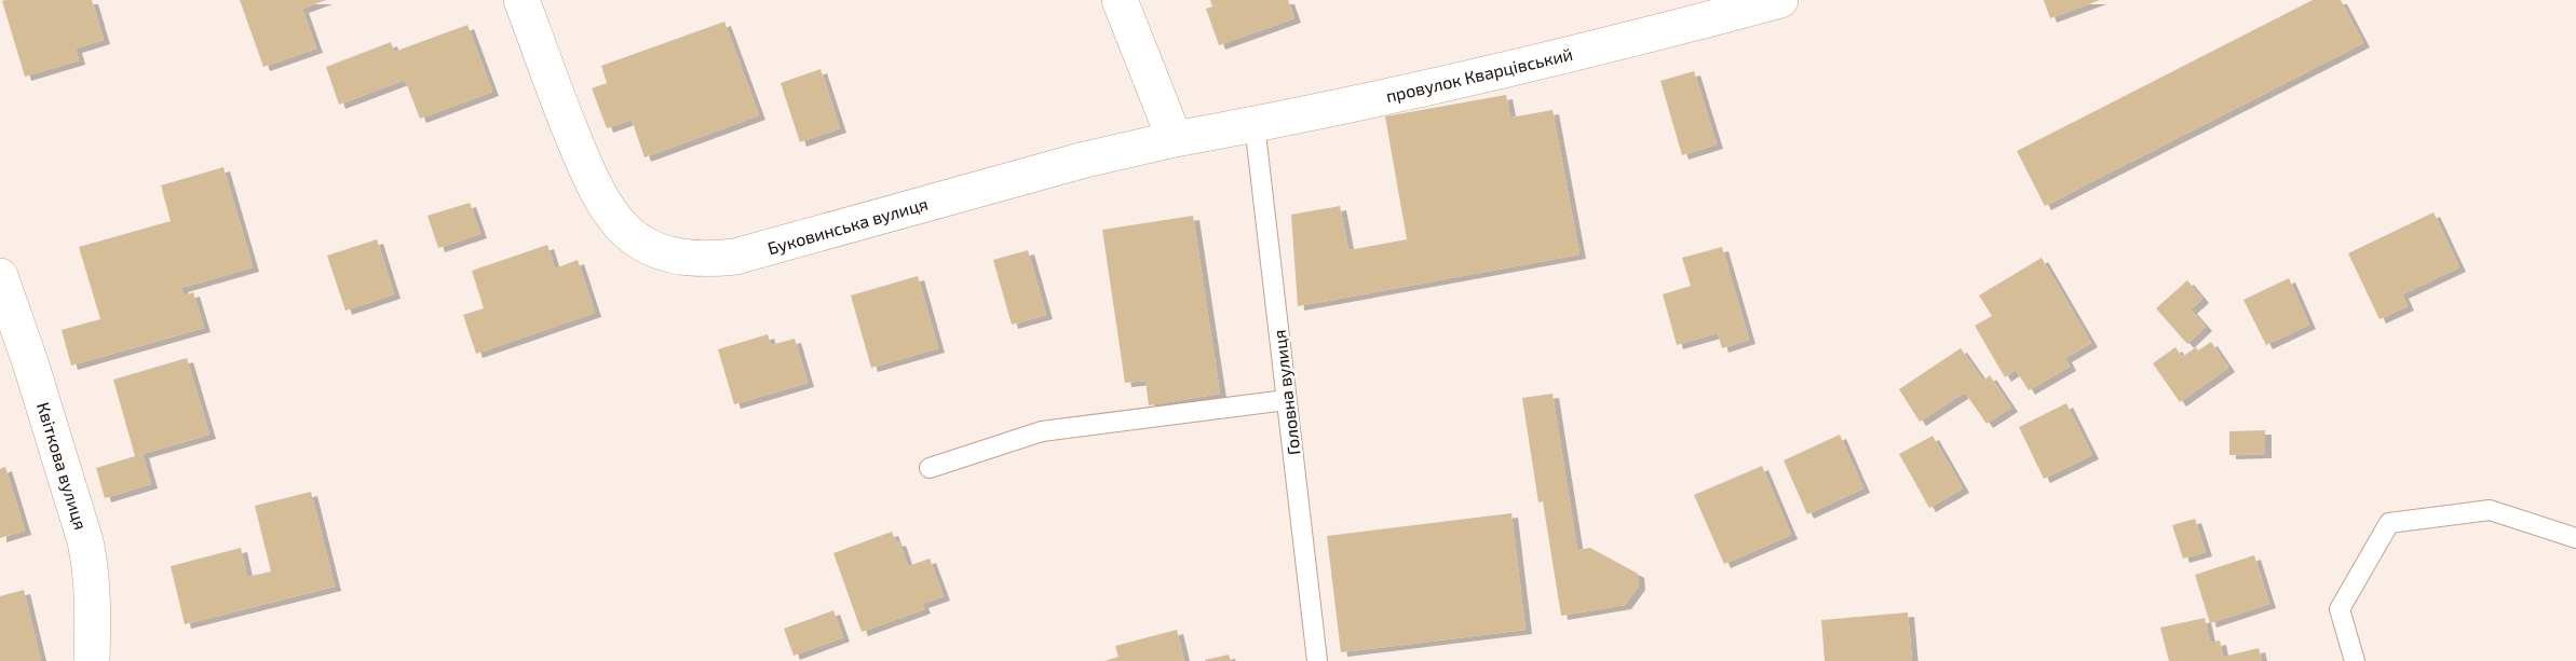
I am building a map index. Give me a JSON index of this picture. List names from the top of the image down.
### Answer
{
  "streets": {
    "street": ["провулок Кварцівський", "Буковинська вулиця", "Квіткова вулиця"],
    "lane": ["Головна вулиця"]
  },
  "crossings": [
    ["провулок Кварцівський", "Буковинська вулиця"],
    ["провулок Кварцівський", "Головна вулиця"]
  ]
}
